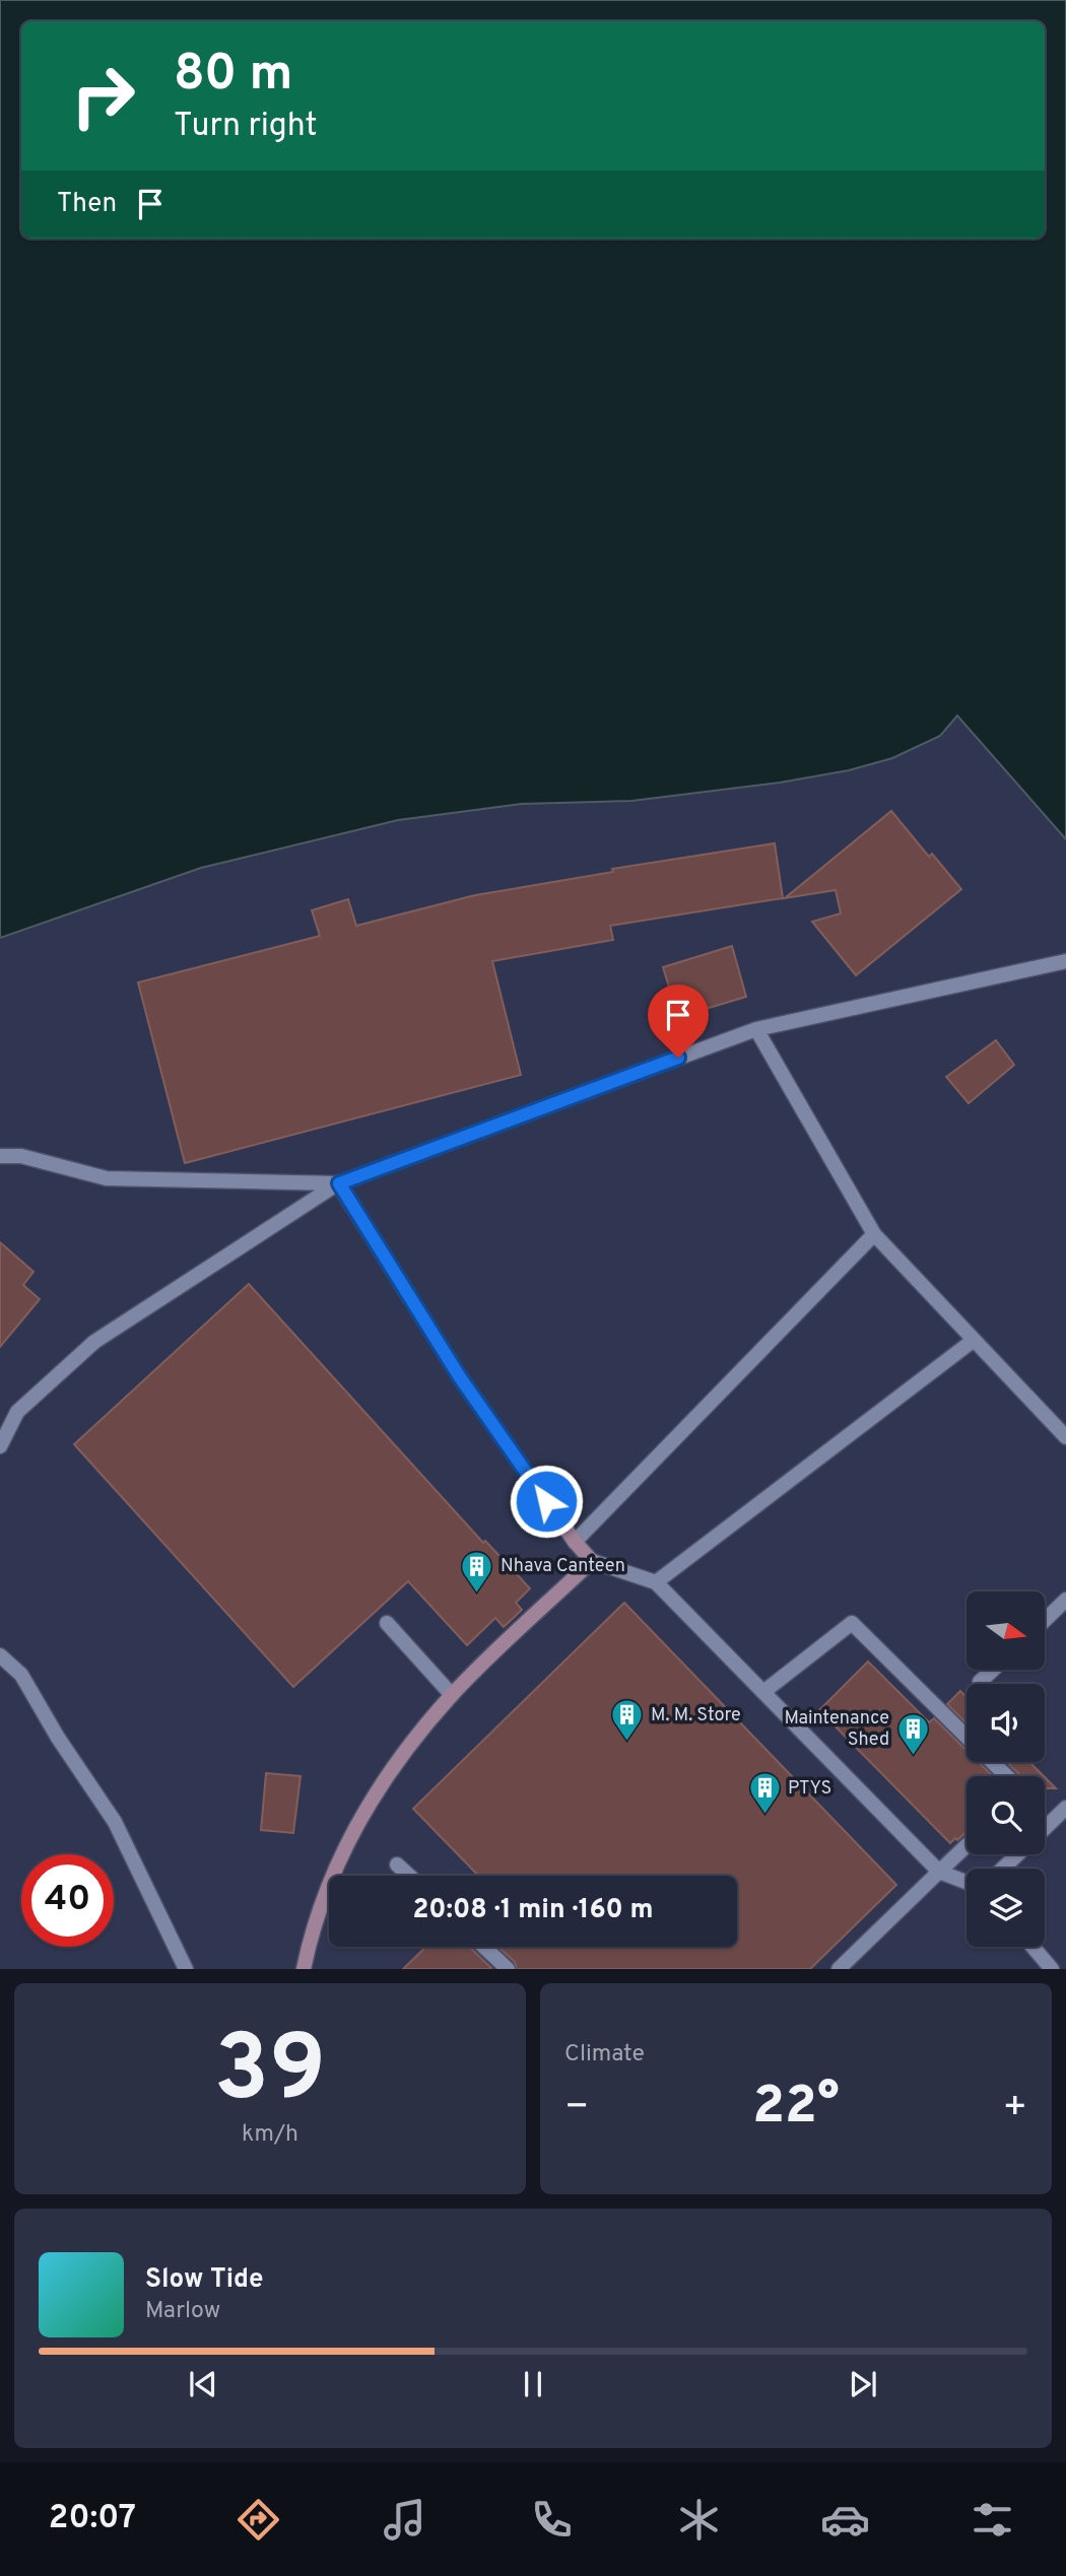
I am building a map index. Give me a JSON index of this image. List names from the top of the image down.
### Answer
{
  "places": {
    "building": [
      "Nhava Canteen",
      "M. M. Store",
      "Maintenance Shed",
      "PTYS"
    ]
  },
  "north": "right",
  "page": {
    "turn": ["80 m", "Turn right"],
    "then": "Then",
    "limit": "40",
    "trip": "20:08 · 1 min · 160 m",
    "tile": [
      ["39", "km/h"],
      "Climate"
    ],
    "heat": ["−", "22°", "+"],
    "song": ["Slow Tide", "Marlow"],
    "tabs": "20:07"
  }
}
